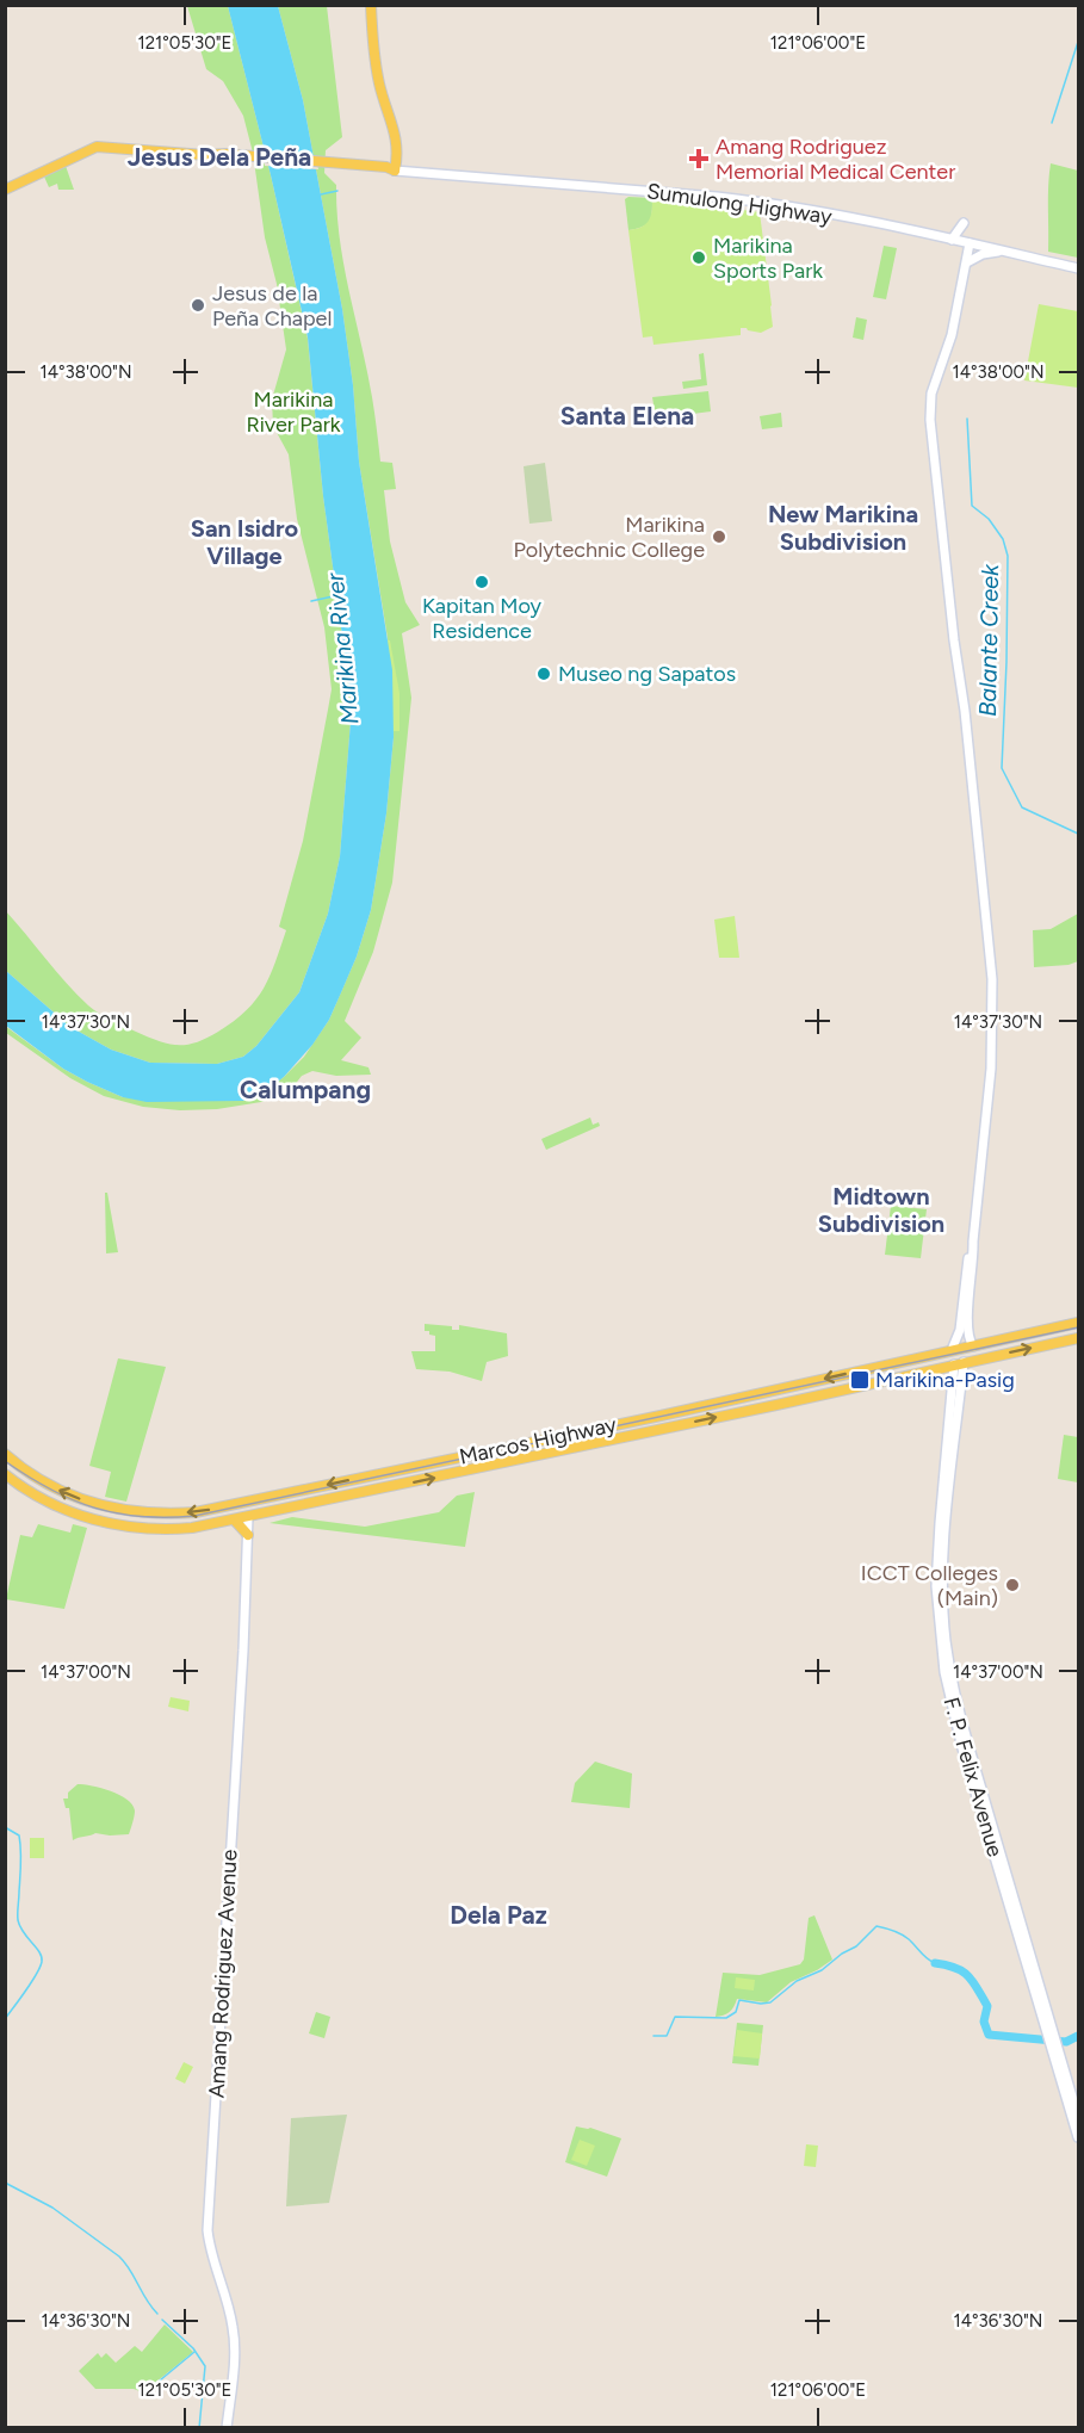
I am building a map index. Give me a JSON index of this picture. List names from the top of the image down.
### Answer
{
  "streets": {
    "main road": [
      "Sumulong Highway",
      "Marcos Highway",
      "F. P. Felix Avenue",
      "Amang Rodriguez Avenue"
    ]
  },
  "crossings": [
    ["Marcos Highway", "F. P. Felix Avenue"],
    ["Marcos Highway", "Amang Rodriguez Avenue"]
  ],
  "districts": [
    "Jesus Dela Peña",
    "Santa Elena",
    "New Marikina Subdivision",
    "San Isidro Village",
    "Calumpang",
    "Midtown Subdivision",
    "Dela Paz"
  ],
  "water": ["Balante Creek", "Marikina River"],
  "parks": ["Marikina River Park"],
  "places": {
    "health": ["Amang Rodriguez Memorial Medical Center"],
    "other": [
      "Marikina Sports Park",
      "Jesus de la Peña Chapel",
      "Marikina Polytechnic College",
      "Kapitan Moy Residence",
      "Museo ng Sapatos",
      "ICCT Colleges (Main)"
    ],
    "transit": ["Marikina-Pasig"]
  },
  "coordinates": [
    "121°05'30\"E",
    "121°06'00\"E",
    "14°38'00\"N",
    "14°37'30\"N",
    "14°37'00\"N",
    "14°36'30\"N"
  ]
}
